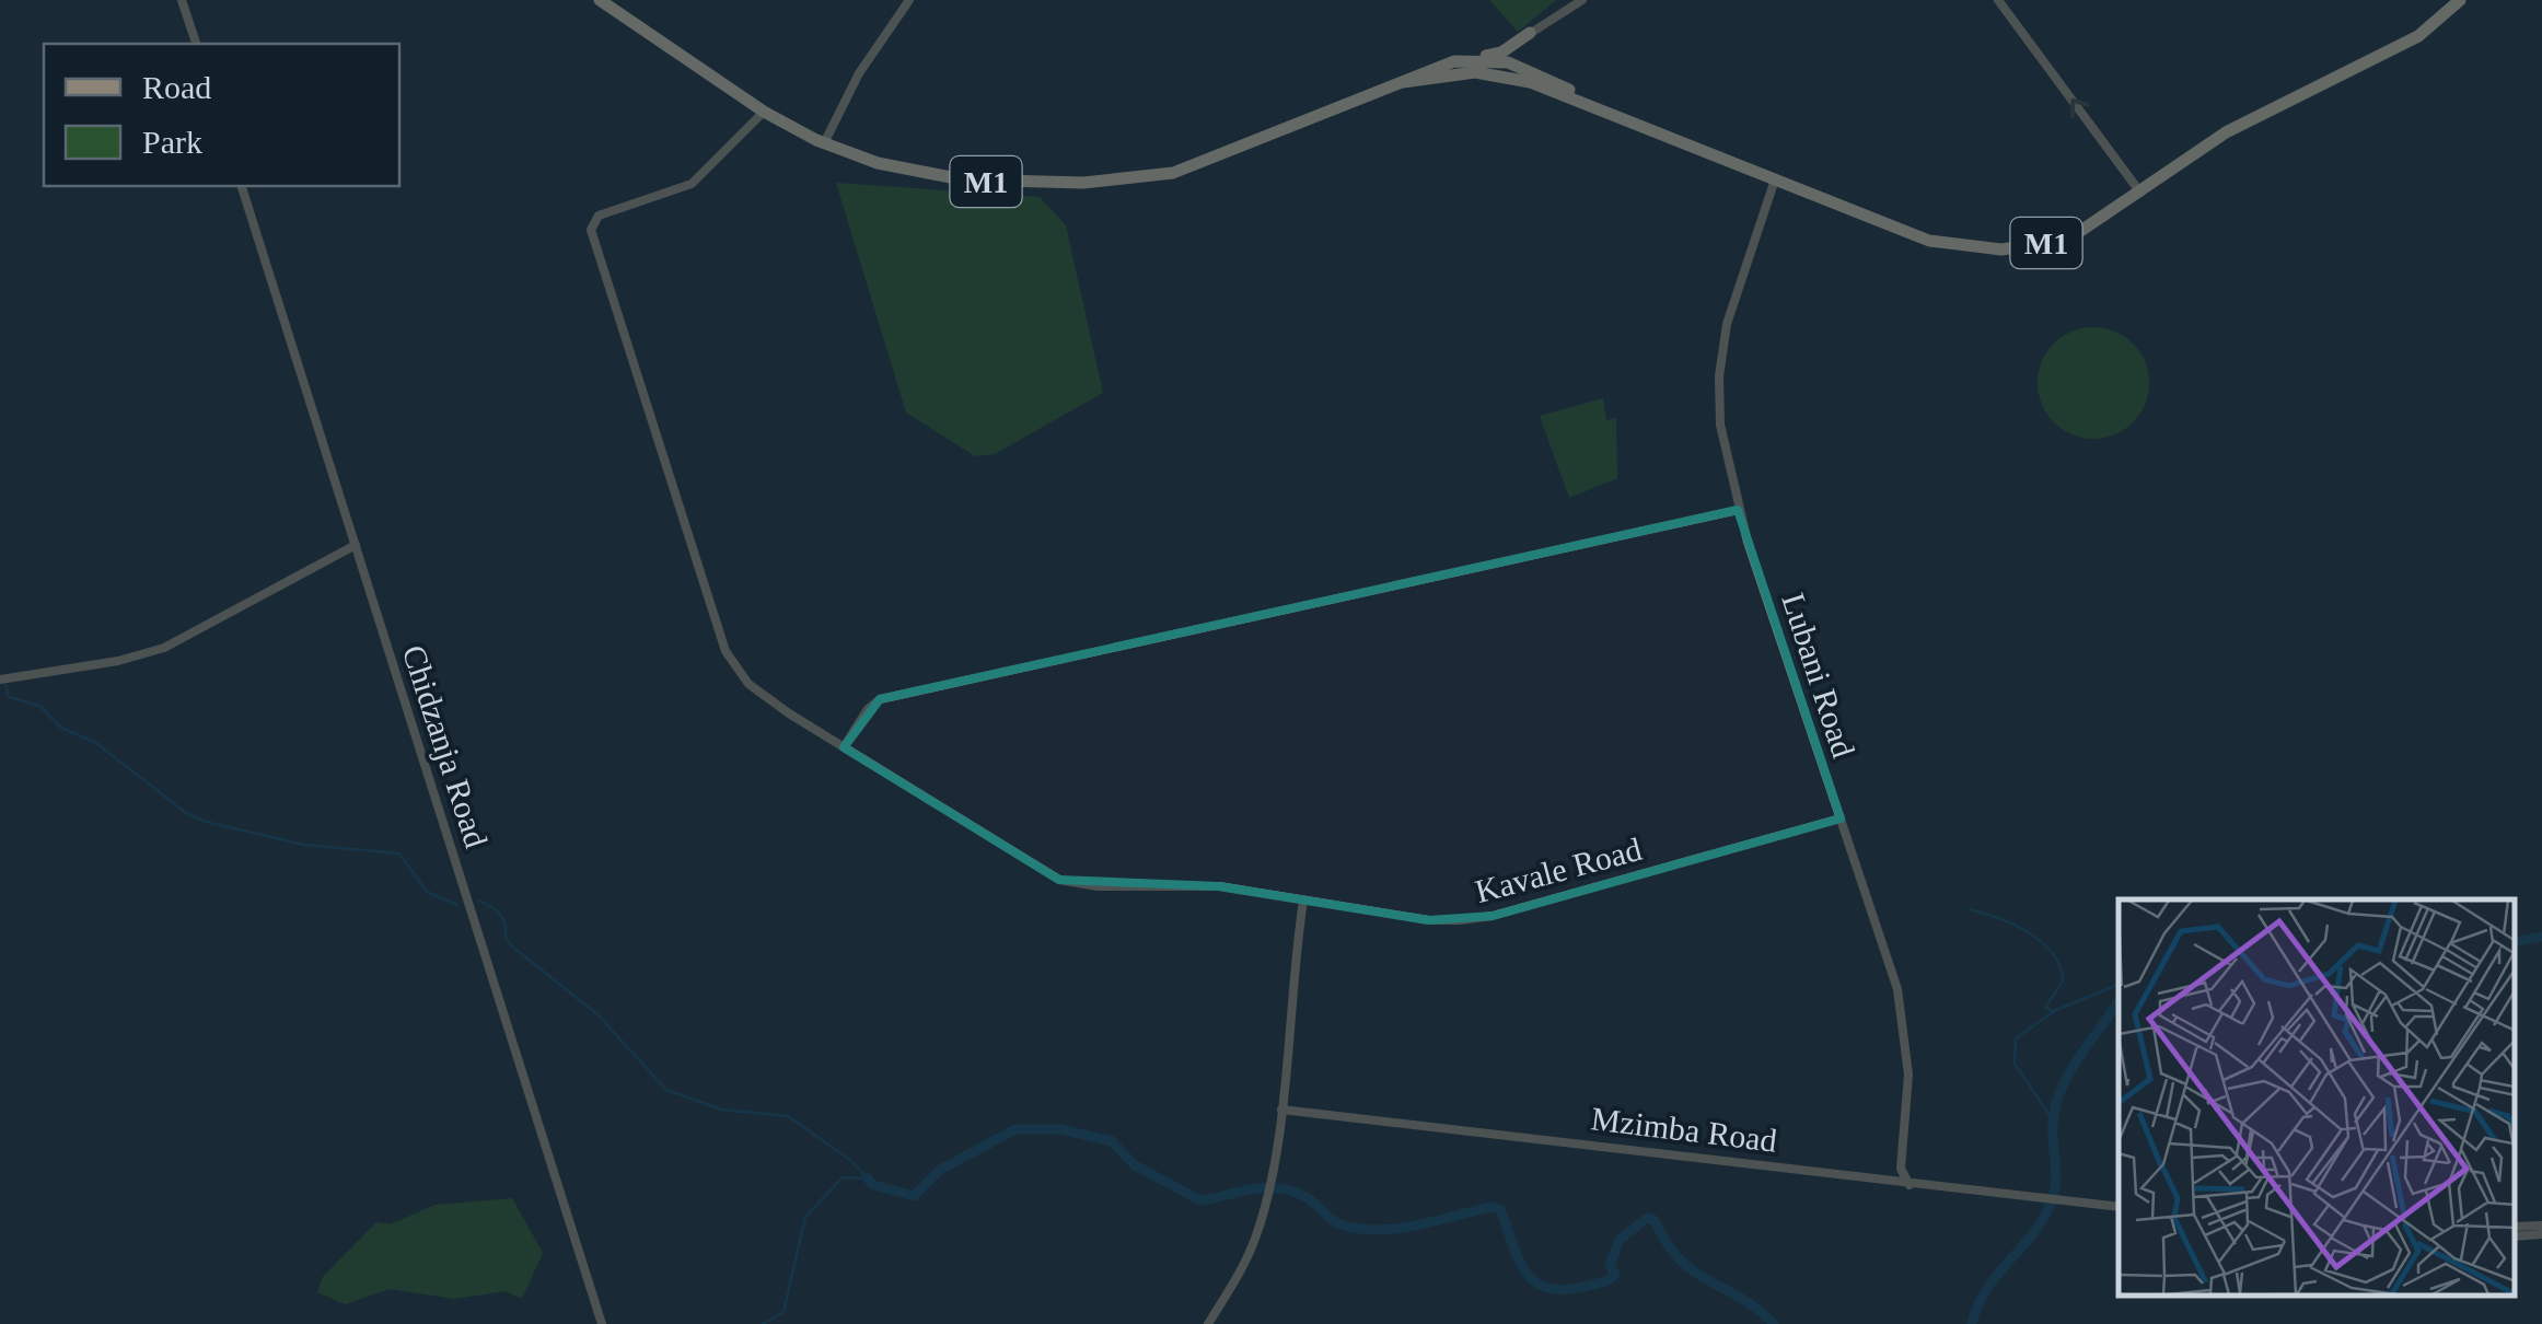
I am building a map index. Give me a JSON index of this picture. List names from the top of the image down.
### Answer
{
  "streets": {
    "highway": ["M1"],
    "street": [
      "Lubani Road",
      "Chidzanja Road",
      "Kavale Road",
      "Mzimba Road"
    ]
  },
  "crossings": [
    ["M1", "Lubani Road"],
    ["M1", "Kavale Road"],
    ["Lubani Road", "Kavale Road"],
    ["Lubani Road", "Mzimba Road"]
  ],
  "legend": ["Road", "Park"]
}
